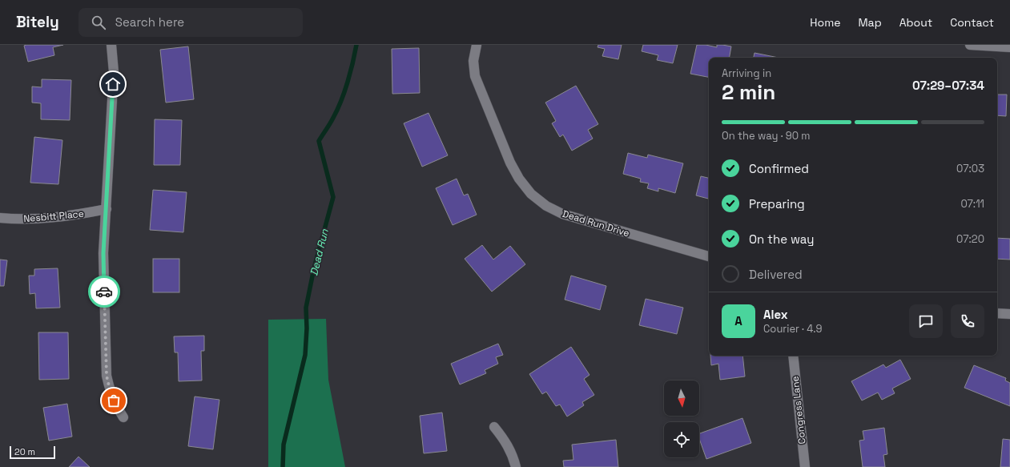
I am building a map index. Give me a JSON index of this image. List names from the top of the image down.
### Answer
{
  "streets": {
    "street": ["Nesbitt Place", "Dead Run Drive", "Congress Lane"]
  },
  "water": ["Dead Run"],
  "scale_bar": "20 m",
  "north": "bottom",
  "page": {
    "header": "Bitely",
    "search": "Search here",
    "nav": [
      "Home",
      "Map",
      "About",
      "Contact"
    ],
    "heading": ["2 min", "Arriving in", "07:29–07:34"],
    "panel": ["Alex", "Courier · 4.9"],
    "bar": "On the way · 90 m",
    "list": [
      ["Confirmed", "07:03"],
      ["Preparing", "07:11"],
      ["On the way", "07:20"],
      "Delivered"
    ],
    "round": "A",
    "scale": "20 m"
  }
}
